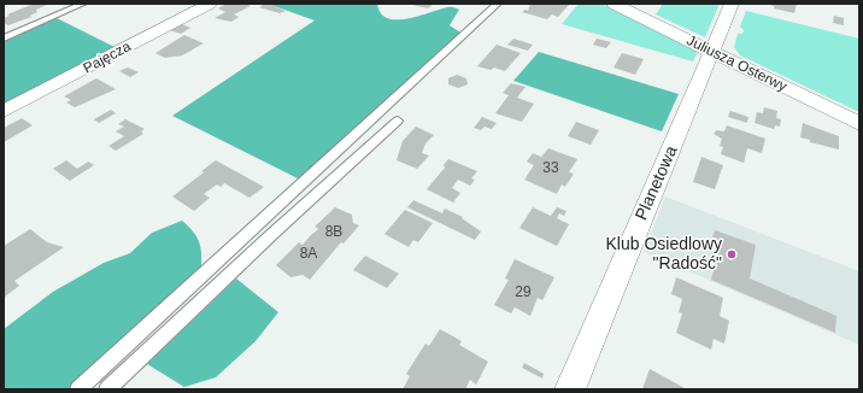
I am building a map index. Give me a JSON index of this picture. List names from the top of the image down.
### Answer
{
  "streets": {
    "street": ["Pajęcza", "Juliusza Osterwy", "Planetowa"]
  },
  "crossings": [
    ["Juliusza Osterwy", "Planetowa"]
  ],
  "places": ["Klub Osiedlowy \"Radość\""],
  "house_numbers": [
    "33",
    "8B",
    "8A",
    "29"
  ]
}
